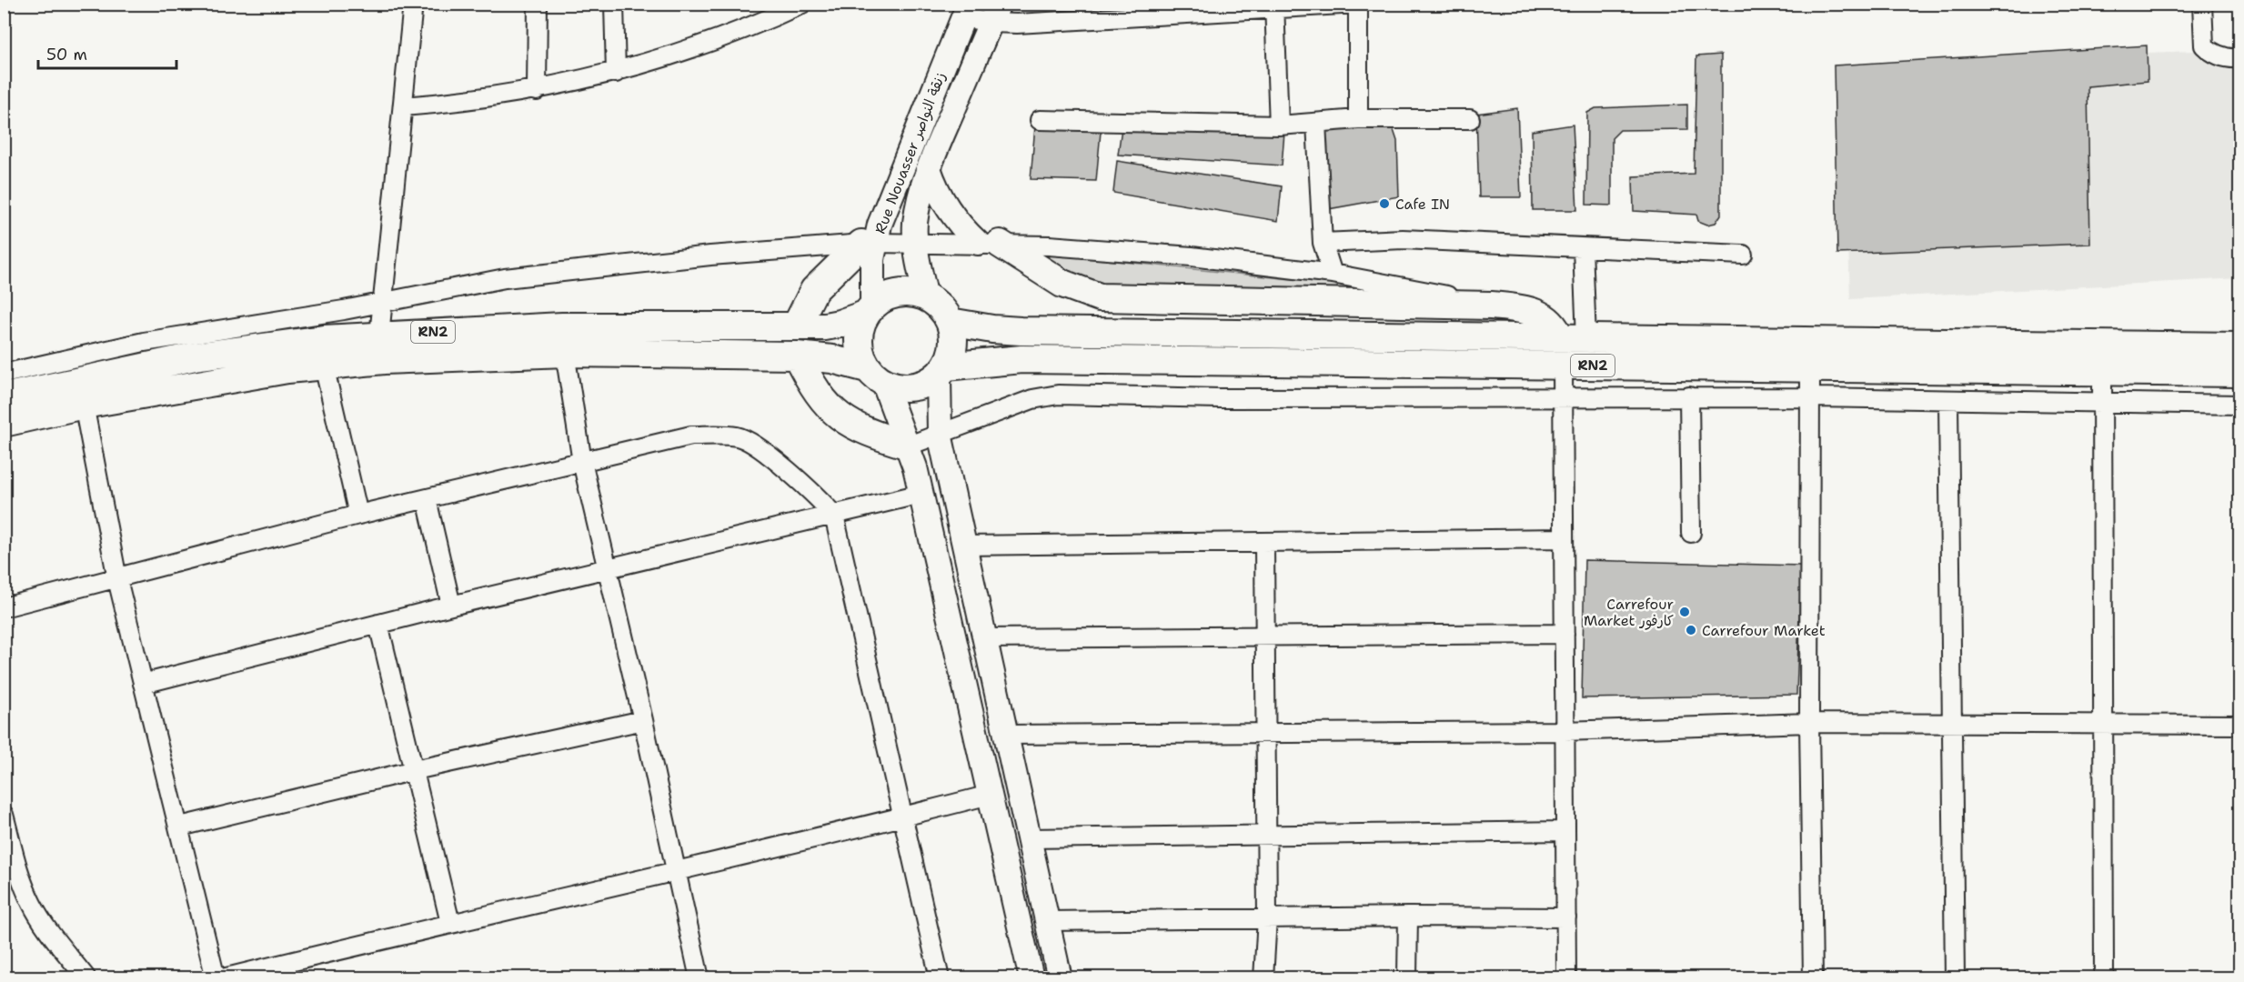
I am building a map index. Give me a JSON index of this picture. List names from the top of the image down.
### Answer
{
  "streets": {
    "highway": ["RN2"],
    "main road": ["Rue Nouasser زنقة النواصر"]
  },
  "crossings": [
    ["Rue Nouasser زنقة النواصر", "RN2"]
  ],
  "places": ["Cafe IN", "Carrefour Market كارفور", "Carrefour Market"],
  "scale_bar": "50 m"
}
